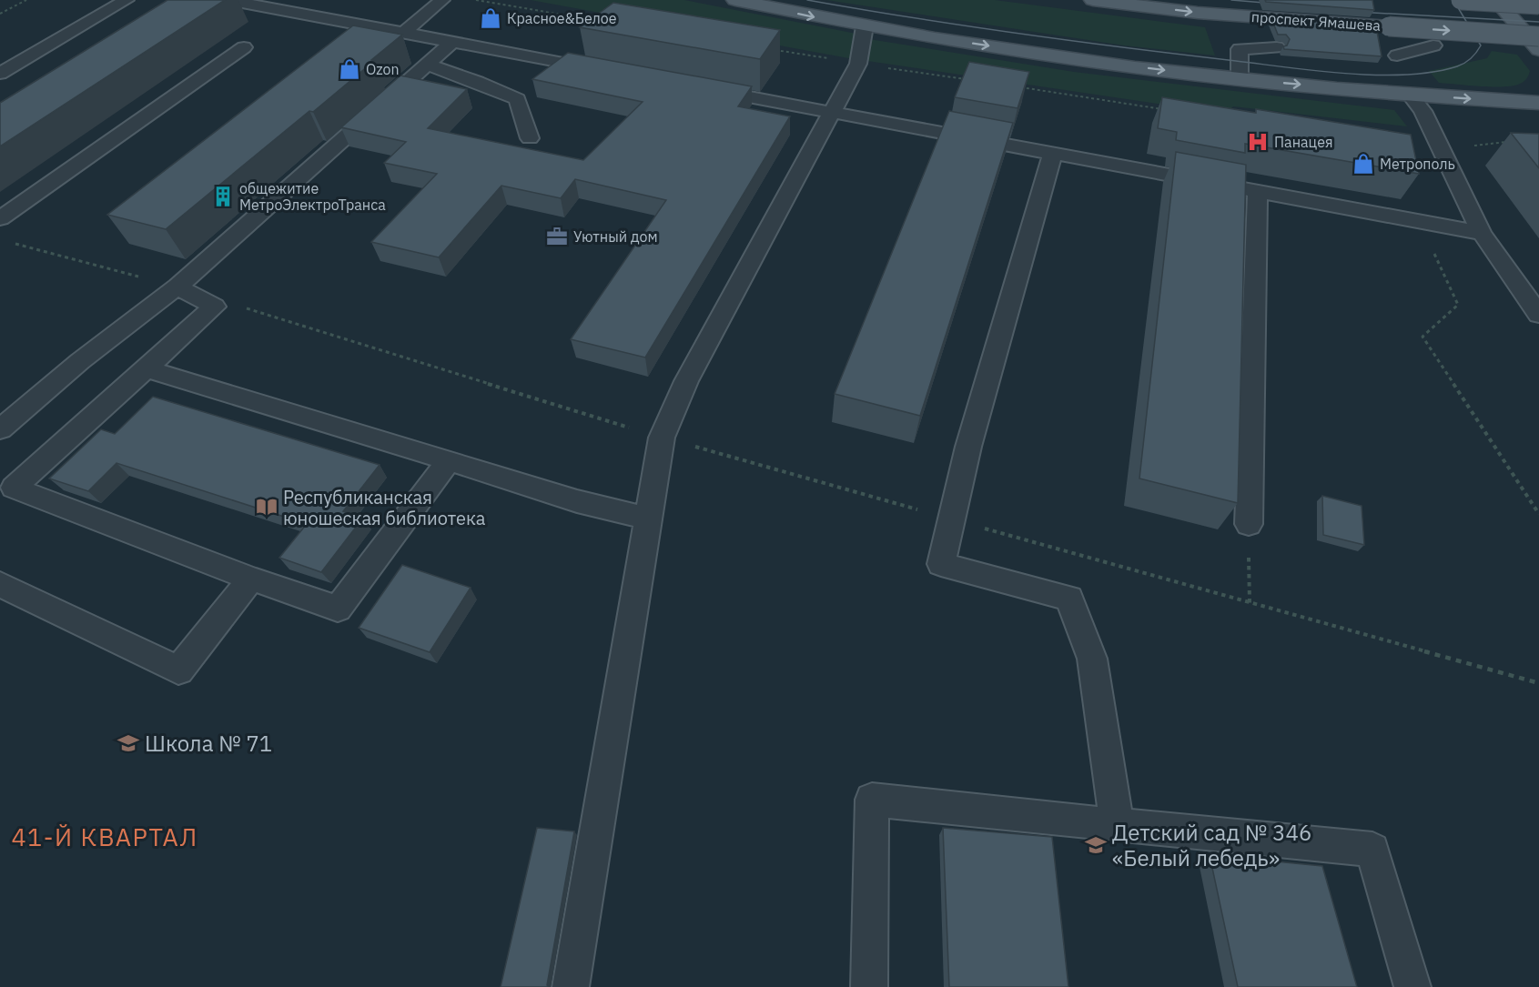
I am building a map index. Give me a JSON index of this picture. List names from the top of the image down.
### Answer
{
  "streets": {
    "main road": ["проспект Ямашева"]
  },
  "districts": ["41-Й КВАРТАЛ"],
  "places": {
    "shop": ["Красное&Белое", "Ozon", "Метрополь"],
    "hospital": ["Панацея"],
    "building": ["общежитие МетроЭлектроТранса"],
    "office": ["Уютный дом"],
    "library": ["Республиканская юношеская библиотека"],
    "school or university": ["Школа № 71", "Детский сад № 346 «Белый лебедь»"]
  }
}
